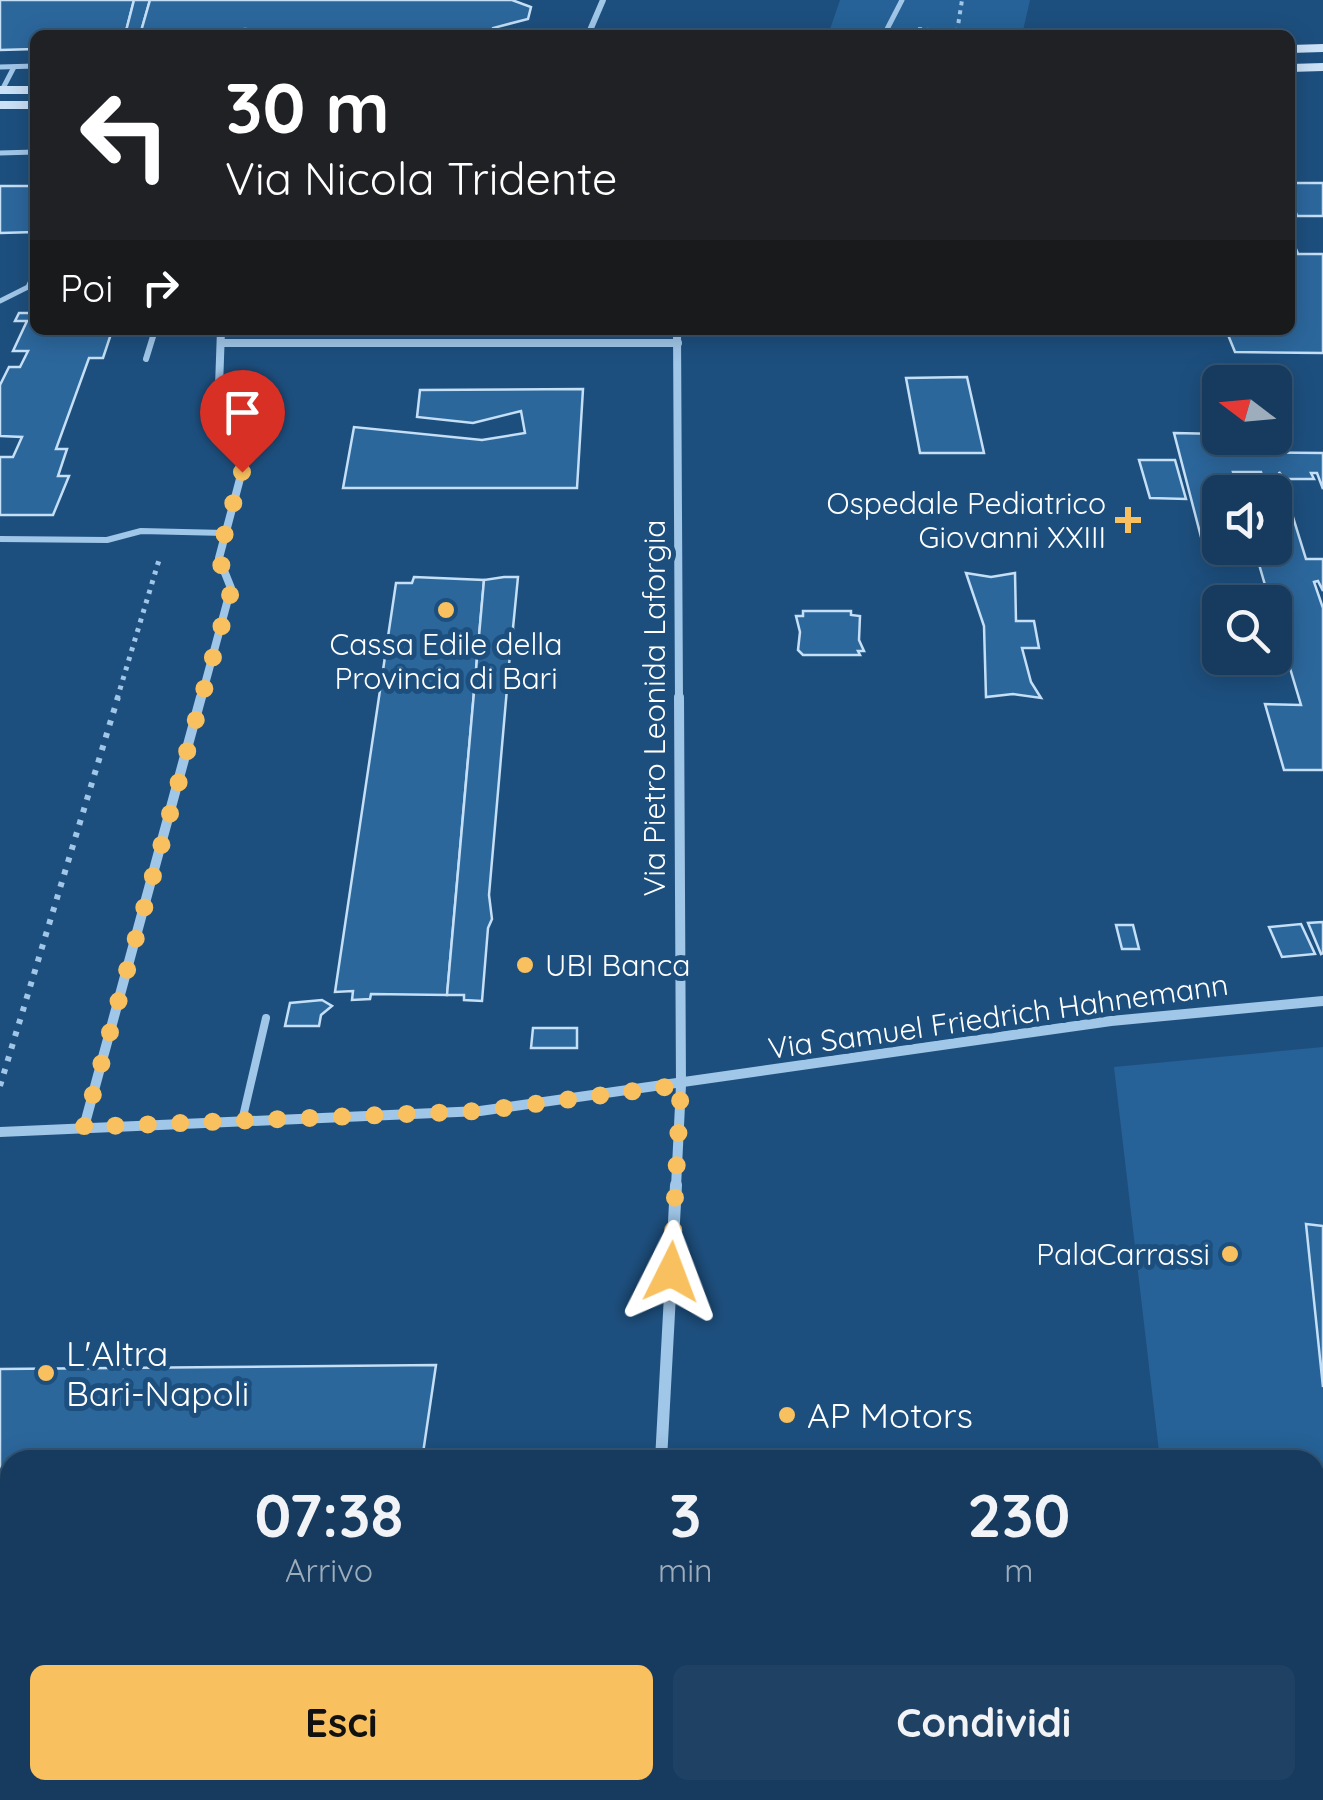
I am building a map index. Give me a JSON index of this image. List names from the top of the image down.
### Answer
{
  "streets": {
    "street": ["Via Pietro Leonida Laforgia", "Via Samuel Friedrich Hahnemann"]
  },
  "crossings": [
    ["Via Pietro Leonida Laforgia", "Via Samuel Friedrich Hahnemann"]
  ],
  "places": {
    "health": ["Ospedale Pediatrico Giovanni XXIII"],
    "other": [
      "Cassa Edile della Provincia di Bari",
      "UBI Banca",
      "PalaCarrassi",
      "L'Altra Bari-Napoli",
      "AP Motors"
    ]
  },
  "north": "left",
  "page": {
    "turn": ["30 m", "Via Nicola Tridente"],
    "then": "Poi",
    "eta": [
      "07:38",
      "Arrivo",
      "3",
      "min",
      "230",
      "m"
    ],
    "buttons": ["Esci", "Condividi"]
  }
}
